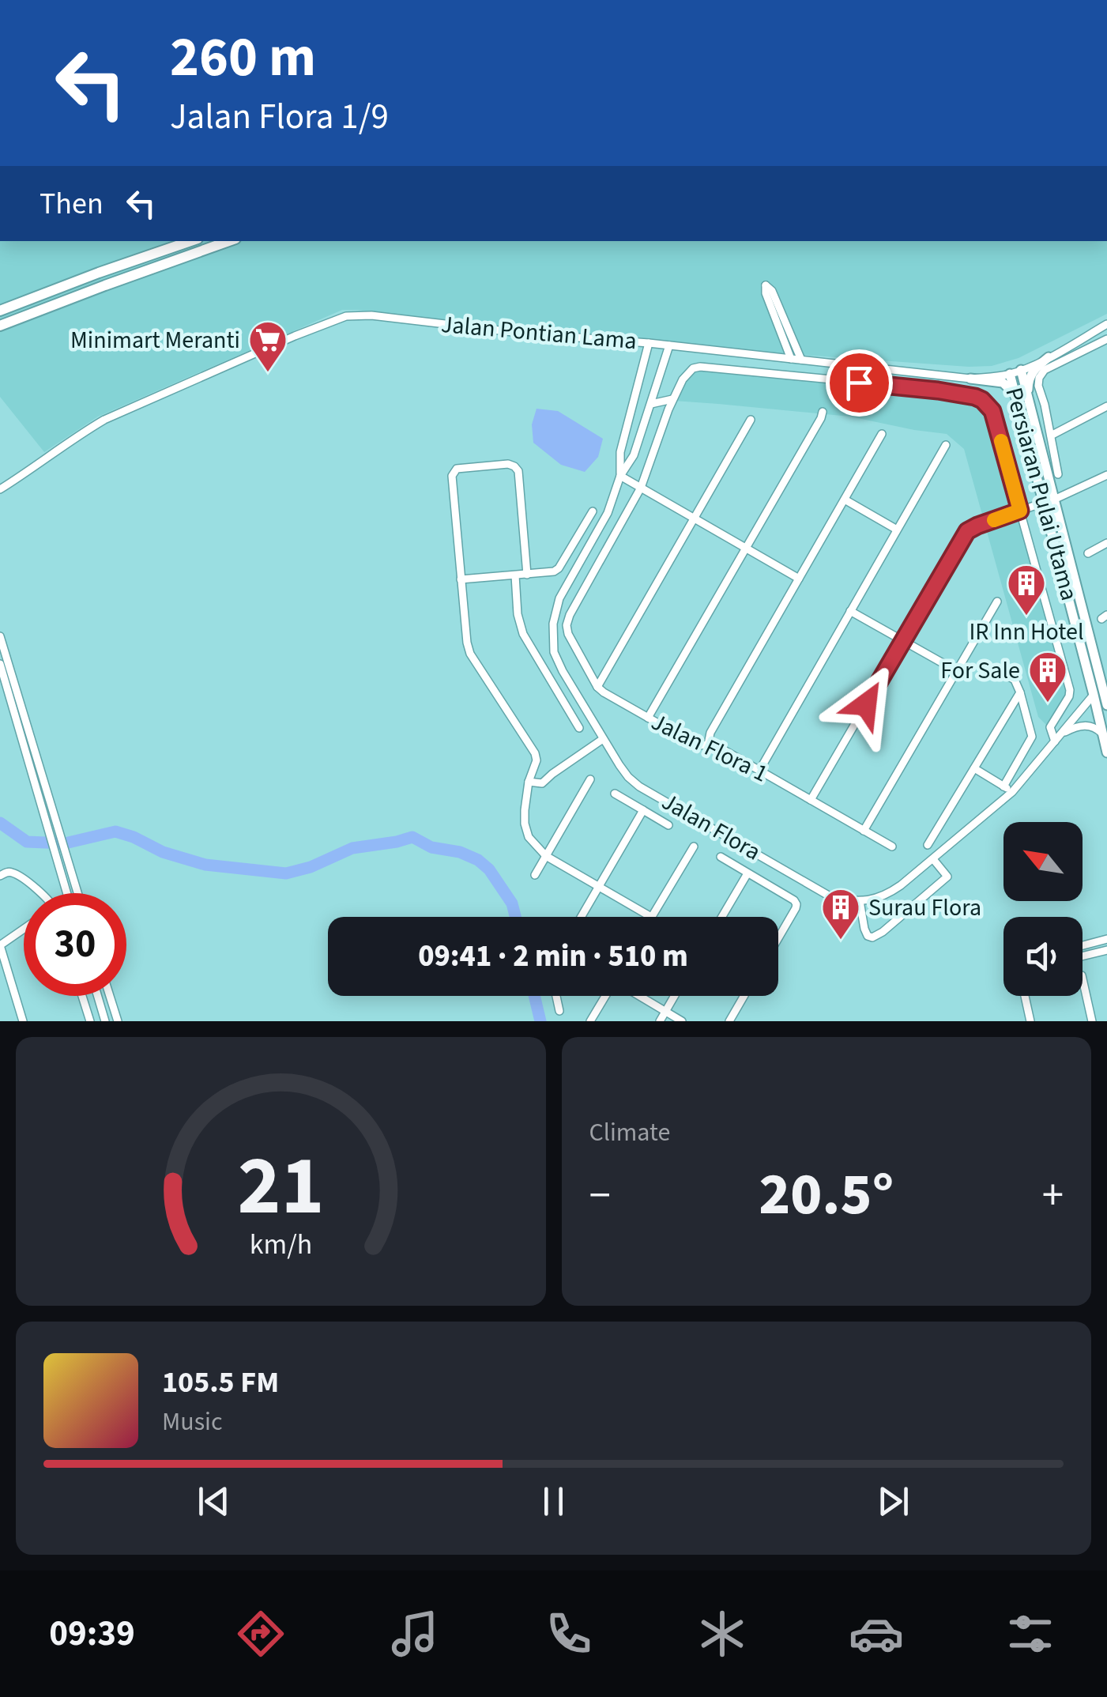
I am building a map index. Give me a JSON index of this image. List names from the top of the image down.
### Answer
{
  "streets": {
    "main road": ["Persiaran Pulai Utama"],
    "street": ["Jalan Pontian Lama", "Jalan Flora 1", "Jalan Flora"]
  },
  "crossings": [
    ["Jalan Pontian Lama", "Persiaran Pulai Utama"],
    ["Jalan Pontian Lama", "Jalan Flora"]
  ],
  "places": {
    "supermarket": ["Minimart Meranti"],
    "building": ["IR Inn Hotel", "For Sale", "Surau Flora"]
  },
  "north": "top left",
  "page": {
    "turn": ["260 m", "Jalan Flora 1/9"],
    "then": "Then",
    "limit": "30",
    "trip": "09:41 · 2 min · 510 m",
    "tile": "Climate",
    "heat": ["−", "20.5°", "+"],
    "song": ["105.5 FM", "Music"],
    "tabs": "09:39",
    "gauge": ["21", "km/h"]
  }
}
